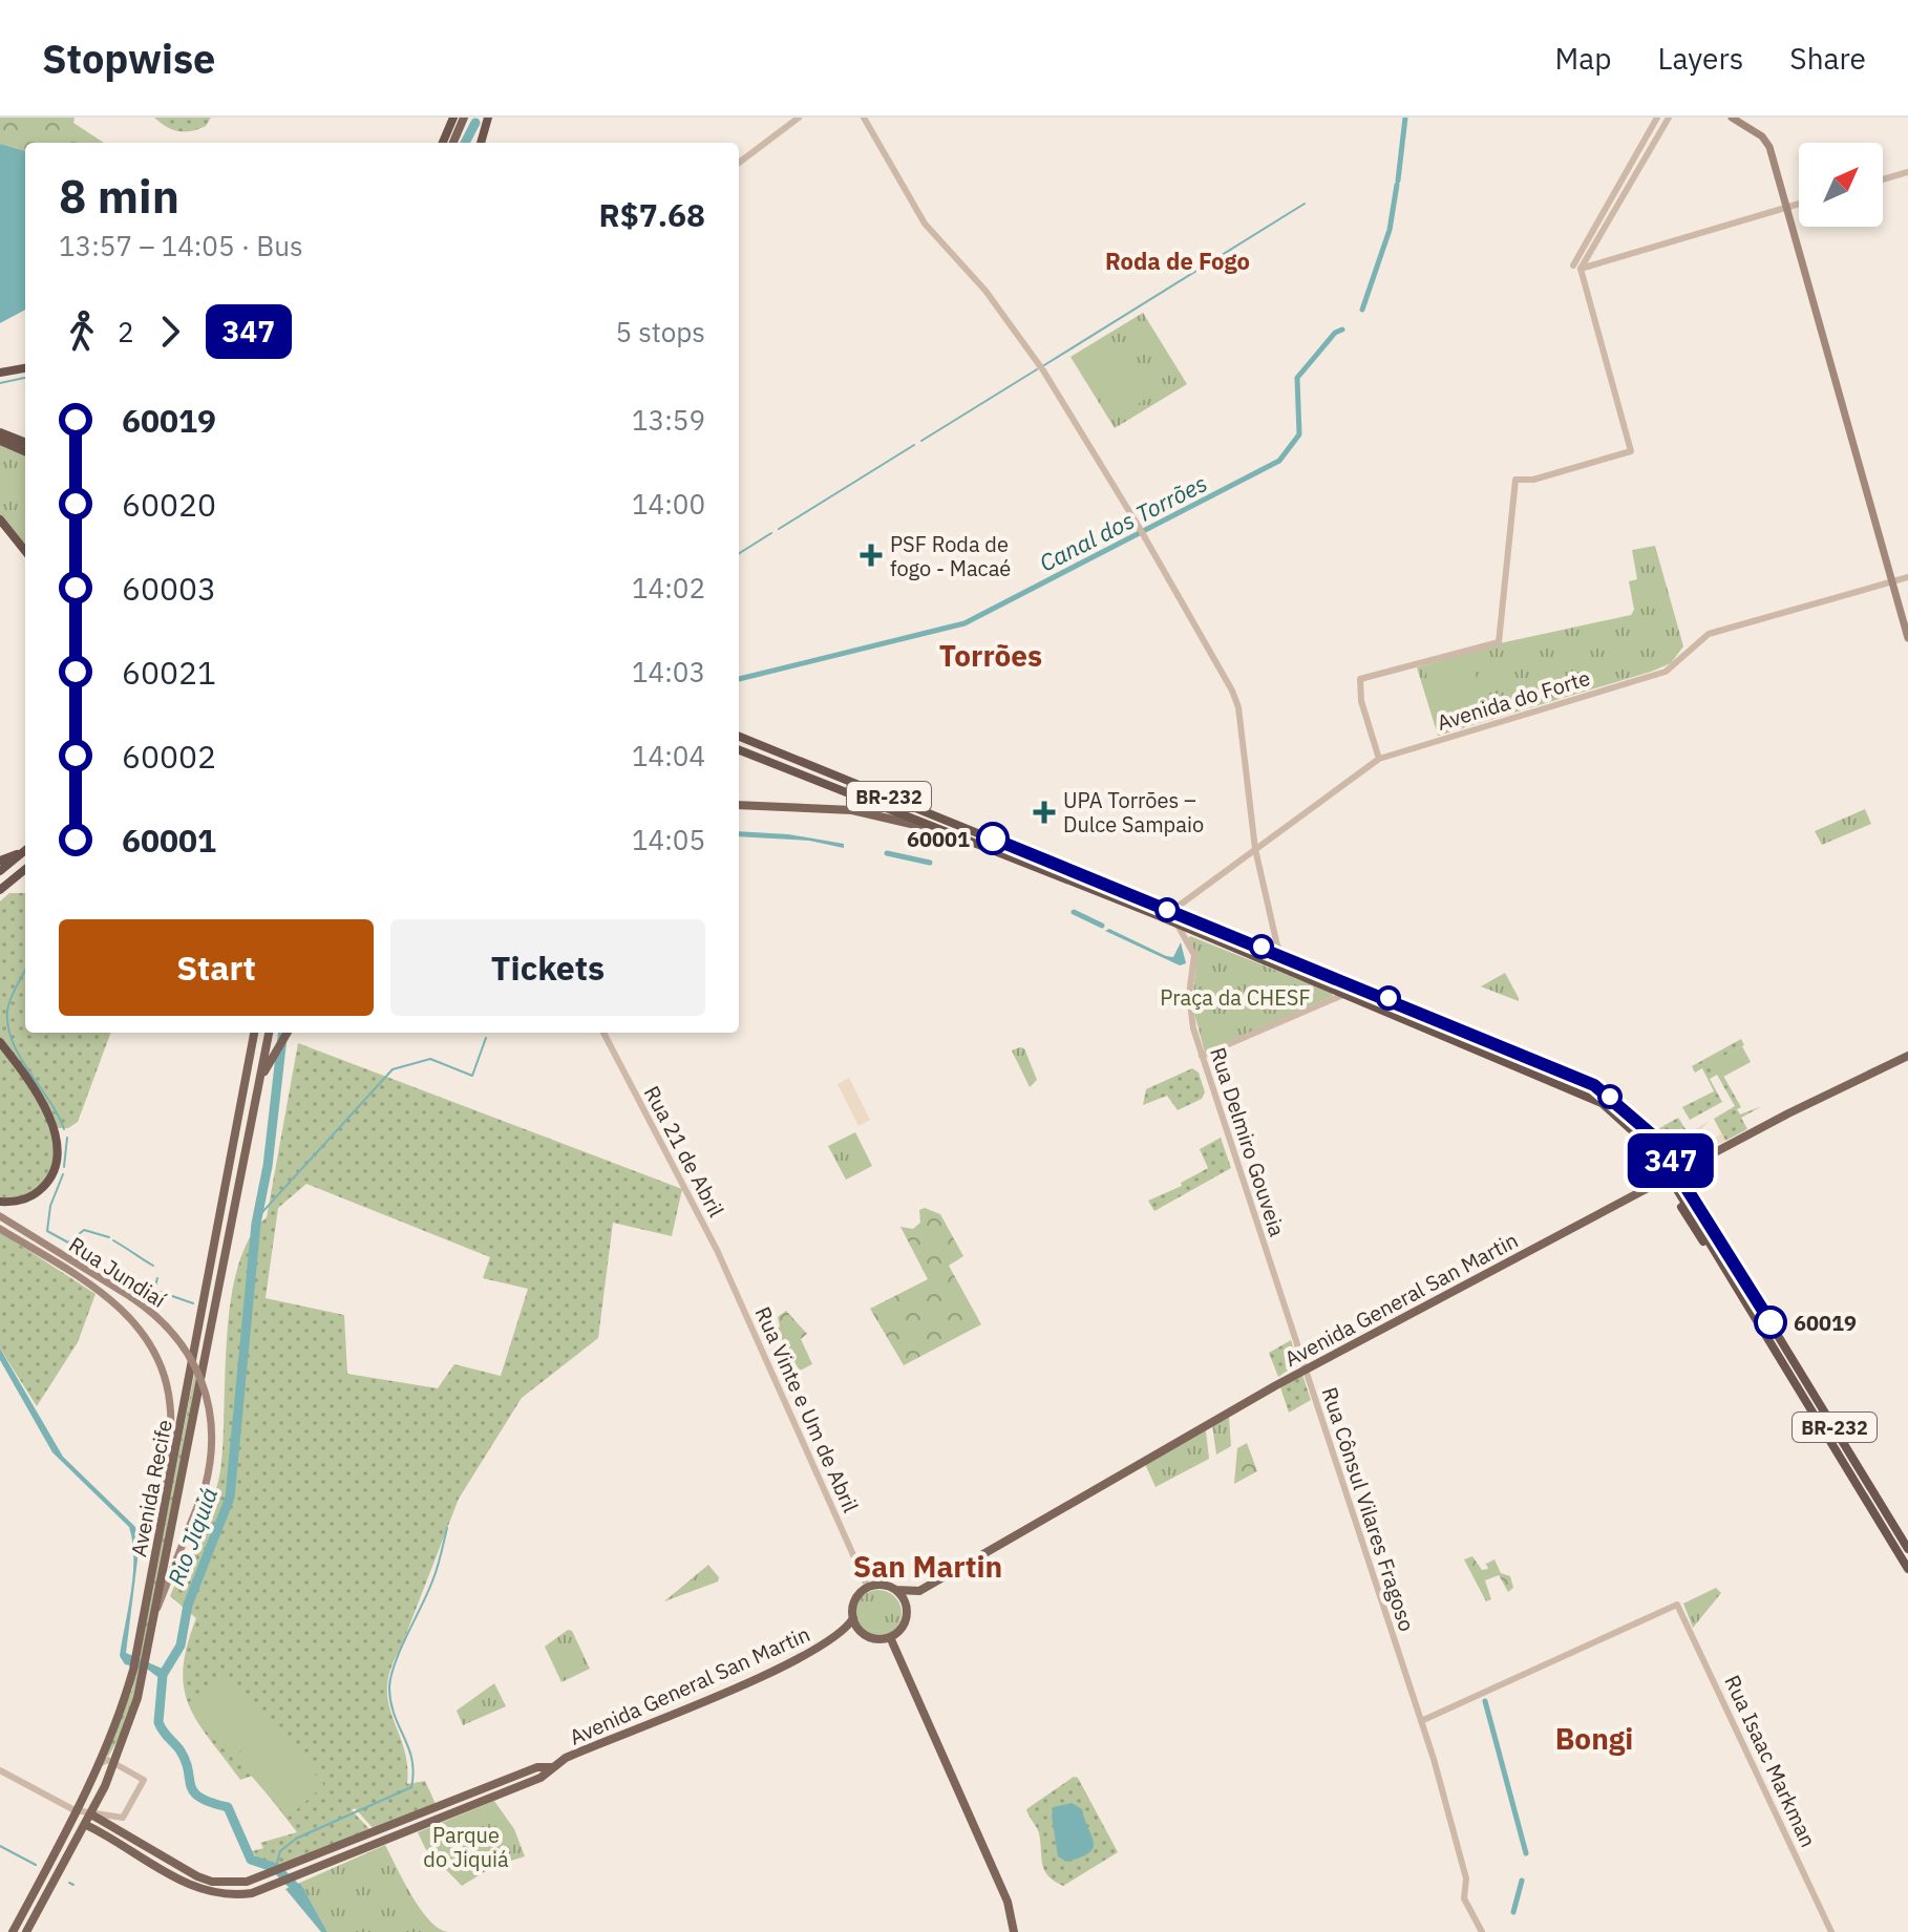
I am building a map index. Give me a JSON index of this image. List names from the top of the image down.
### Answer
{
  "streets": {
    "highway": ["BR-232"],
    "main road": ["Rua Jundiaí", "Avenida General San Martin", "Avenida Recife"],
    "street": [
      "Avenida do Forte",
      "Rua Delmiro Gouveia",
      "Rua 21 de Abril",
      "Rua Vinte e Um de Abril",
      "Rua Cônsul Vilares Fragoso",
      "Rua Isaac Markman"
    ]
  },
  "crossings": [
    ["Avenida do Forte", "BR-232"],
    ["BR-232", "Rua Delmiro Gouveia"],
    ["BR-232", "Avenida General San Martin"],
    ["Rua Delmiro Gouveia", "Avenida General San Martin"],
    ["Rua Delmiro Gouveia", "Rua Cônsul Vilares Fragoso"],
    ["Rua 21 de Abril", "Rua Vinte e Um de Abril"],
    ["Rua Jundiaí", "Avenida Recife"],
    ["Avenida General San Martin", "Rua Vinte e Um de Abril"],
    ["Avenida General San Martin", "Rua Cônsul Vilares Fragoso"],
    ["Rua Cônsul Vilares Fragoso", "Rua Isaac Markman"]
  ],
  "districts": [
    "Roda de Fogo",
    "Torrões",
    "San Martin",
    "Bongi"
  ],
  "water": ["Canal dos Torrões", "Rio Jiquiá"],
  "parks": ["Praça da CHESF", "Parque do Jiquiá"],
  "places": {
    "health": ["PSF Roda de fogo - Macaé", "UPA Torrões – Dulce Sampaio"],
    "other": ["60001", "60019"]
  },
  "lines": ["bus line 347"],
  "north": "top right",
  "page": {
    "header": "Stopwise",
    "nav": ["Map", "Layers", "Share"],
    "on_map": "347",
    "heading": ["8 min", "13:57 – 14:05 · Bus", "R$7.68"],
    "legs": ["2", "347", "5 stops"],
    "list": [
      {
        "name": "60019",
        "value": "13:59"
      },
      {
        "name": "60020",
        "value": "14:00"
      },
      {
        "name": "60003",
        "value": "14:02"
      },
      {
        "name": "60021",
        "value": "14:03"
      },
      {
        "name": "60002",
        "value": "14:04"
      },
      {
        "name": "60001",
        "value": "14:05"
      }
    ],
    "buttons": ["Start", "Tickets"]
  }
}
